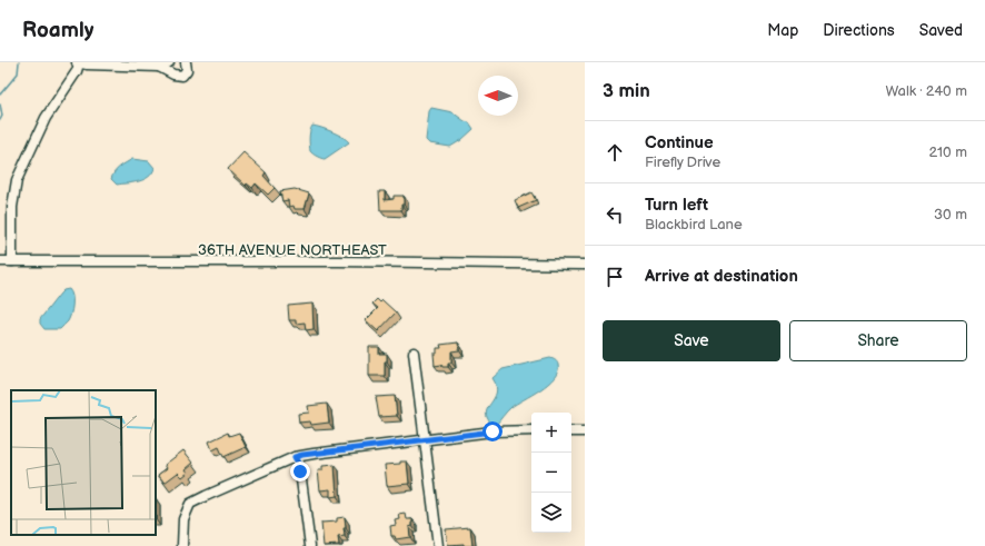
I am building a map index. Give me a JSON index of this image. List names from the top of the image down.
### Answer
{
  "streets": {
    "street": ["36TH AVENUE NORTHEAST"]
  },
  "north": "left",
  "page": {
    "header": "Roamly",
    "nav": ["Map", "Directions", "Saved"],
    "heading": ["3 min", "Walk · 240 m"],
    "list": [
      ["Continue", "Firefly Drive", "210 m"],
      ["Turn left", "Blackbird Lane", "30 m"],
      "Arrive at destination"
    ],
    "buttons": ["Save", "Share"],
    "map_buttons": ["+", "−"]
  }
}
